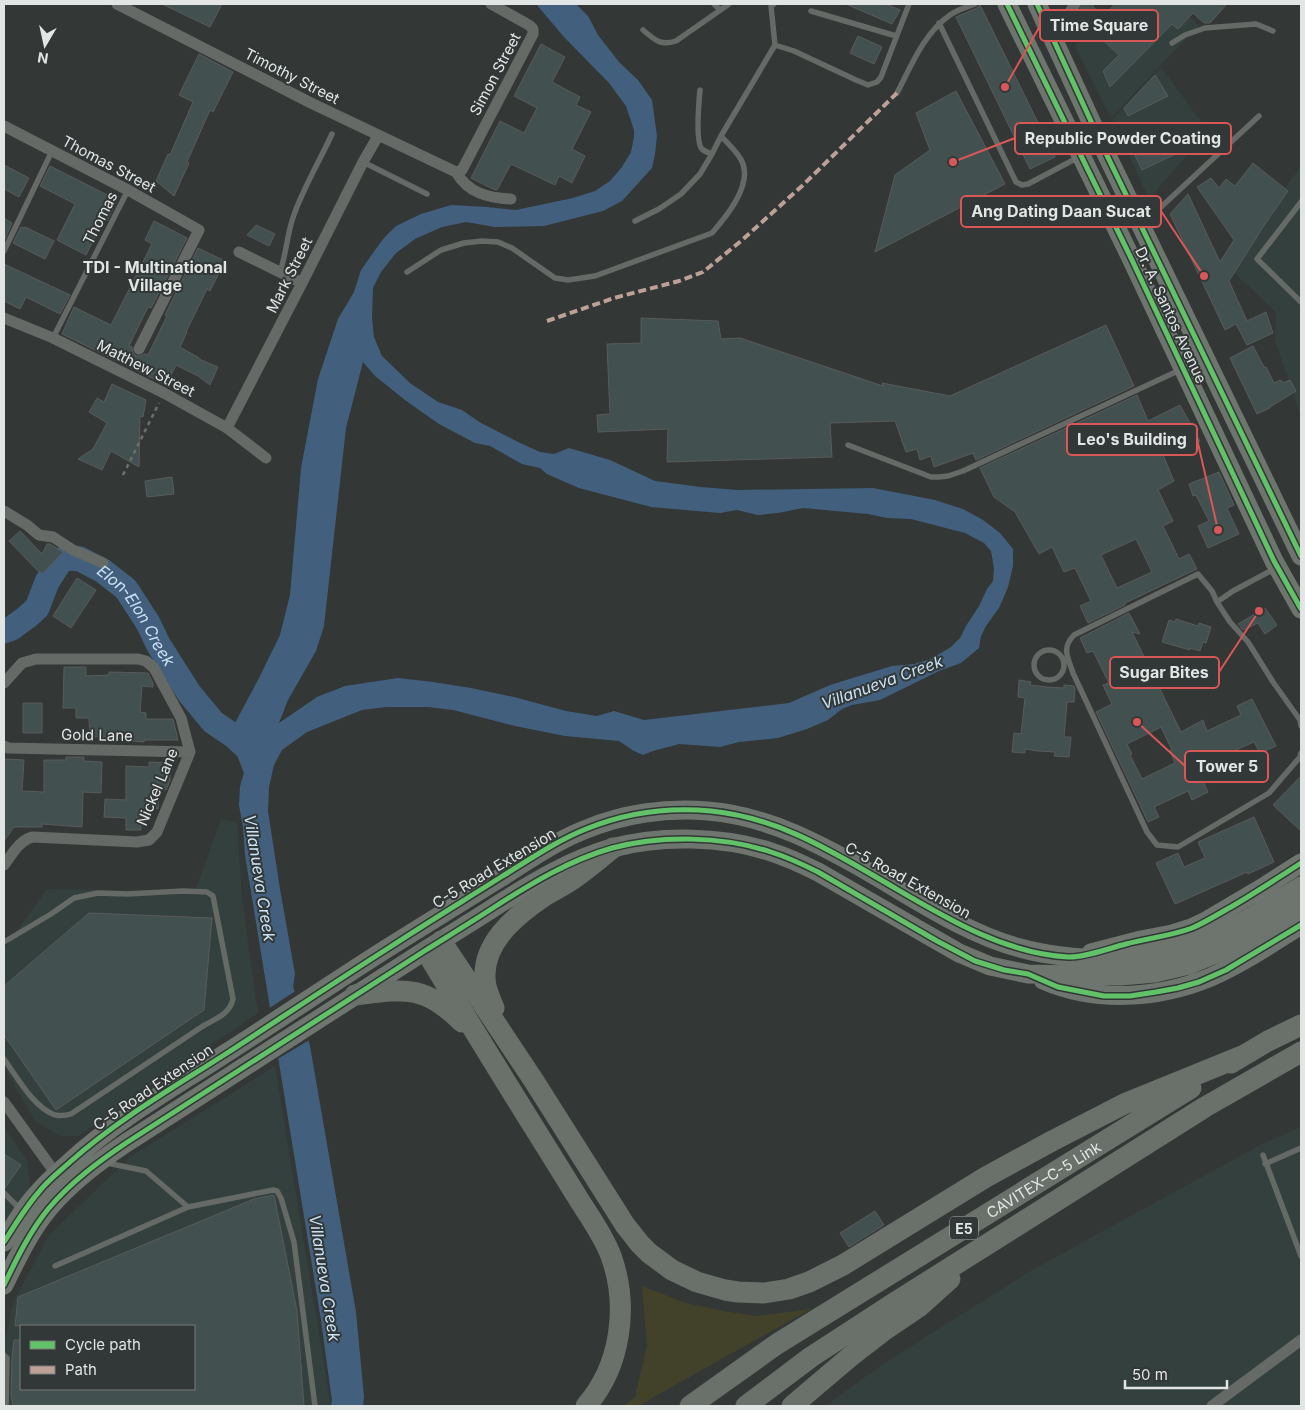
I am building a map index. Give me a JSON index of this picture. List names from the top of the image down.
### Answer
{
  "streets": {
    "highway": ["CAVITEX–C-5 Link", "E5"],
    "main road": ["Dr. A. Santos Avenue", "C-5 Road Extension"],
    "street": [
      "Simon Street",
      "Timothy Street",
      "Thomas Street",
      "Mark Street",
      "Matthew Street",
      "Gold Lane",
      "Nickel Lane"
    ],
    "lane": ["Thomas"]
  },
  "crossings": [
    ["Simon Street", "Timothy Street"],
    ["Timothy Street", "Mark Street"],
    ["Thomas Street", "Thomas"],
    ["Thomas", "Matthew Street"],
    ["Mark Street", "Matthew Street"],
    ["Gold Lane", "Nickel Lane"]
  ],
  "districts": ["TDI - Multinational Village"],
  "water": ["Elon-Elon Creek", "Villanueva Creek"],
  "places": [
    "Time Square",
    "Republic Powder Coating",
    "Ang Dating Daan Sucat",
    "Leo's Building",
    "Sugar Bites",
    "Tower 5"
  ],
  "legend": ["Cycle path", "Path"],
  "scale_bar": "50 m",
  "north": "bottom"
}
